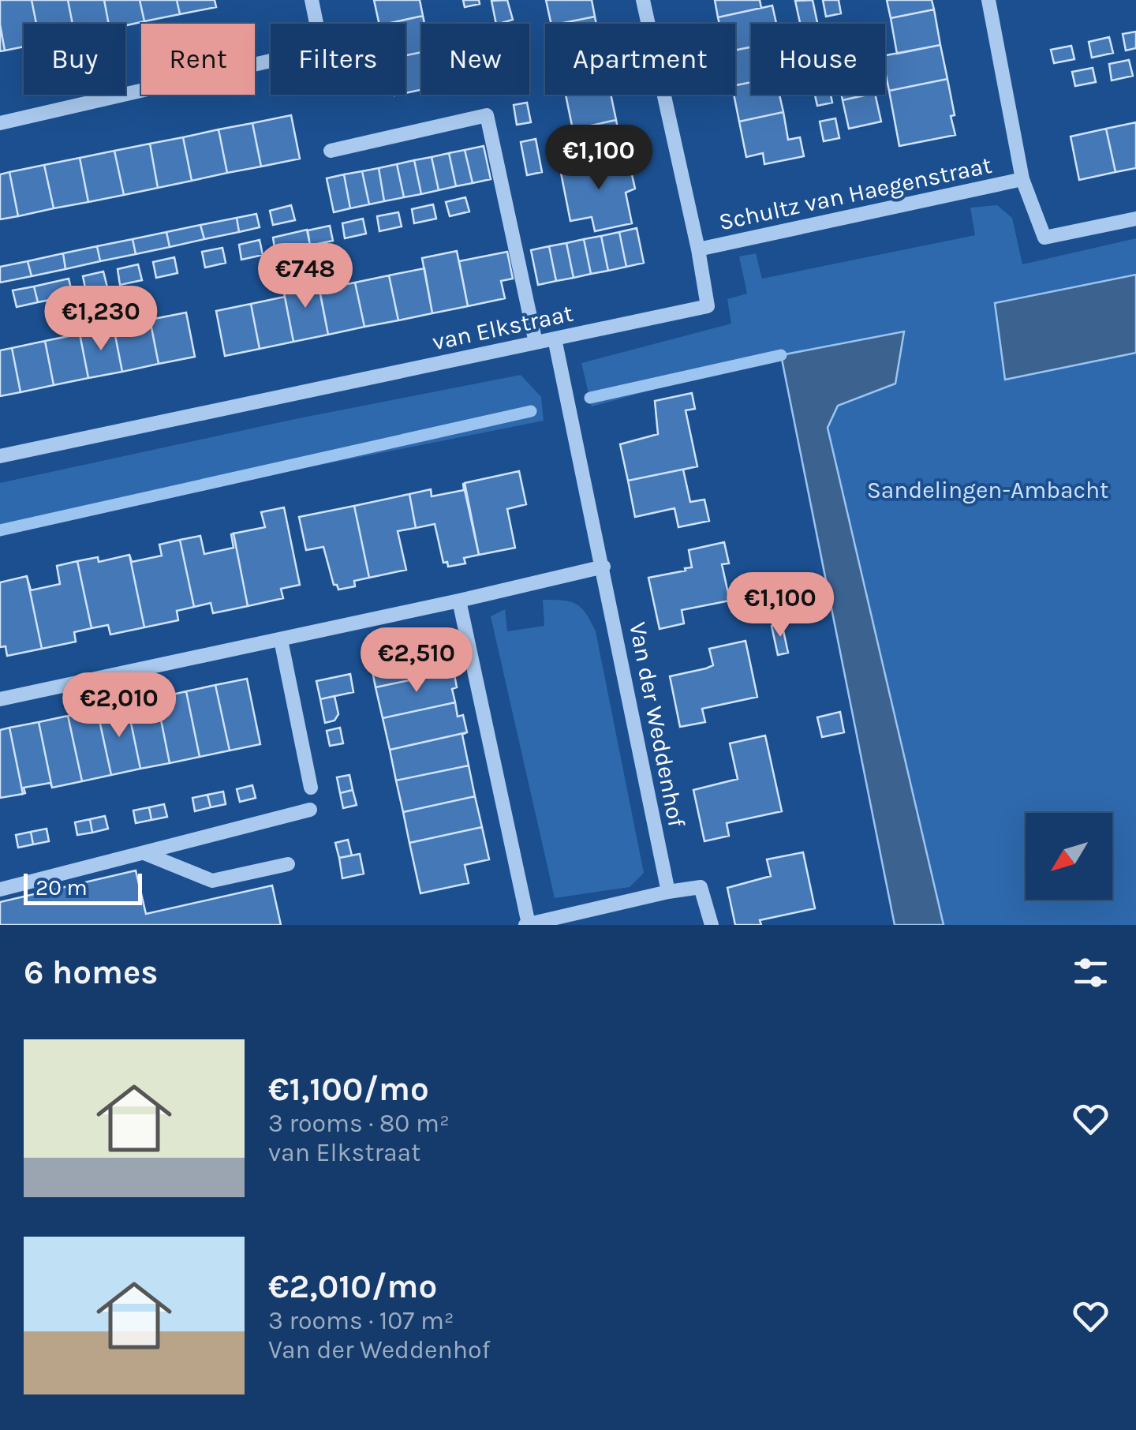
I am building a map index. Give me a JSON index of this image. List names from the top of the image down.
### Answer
{
  "streets": {
    "street": ["Schultz van Haegenstraat", "van Elkstraat", "Van der Weddenhof"]
  },
  "crossings": [
    ["Schultz van Haegenstraat", "van Elkstraat"],
    ["van Elkstraat", "Van der Weddenhof"]
  ],
  "parks": ["Sandelingen-Ambacht"],
  "scale_bar": "20 m",
  "north": "bottom left",
  "page": {
    "chip": [
      "Buy",
      "Rent",
      "Filters",
      "New",
      "Apartment",
      "House"
    ],
    "price": [
      "€1,100",
      "€748",
      "€1,230",
      "€1,100",
      "€2,510",
      "€2,010"
    ],
    "scale": "20 m",
    "heading": "6 homes",
    "list": [
      {
        "name": "€1,100/mo",
        "note": "3 rooms · 80 m² · van Elkstraat"
      },
      {
        "name": "€2,010/mo",
        "note": "3 rooms · 107 m² · Van der Weddenhof"
      }
    ]
  }
}
